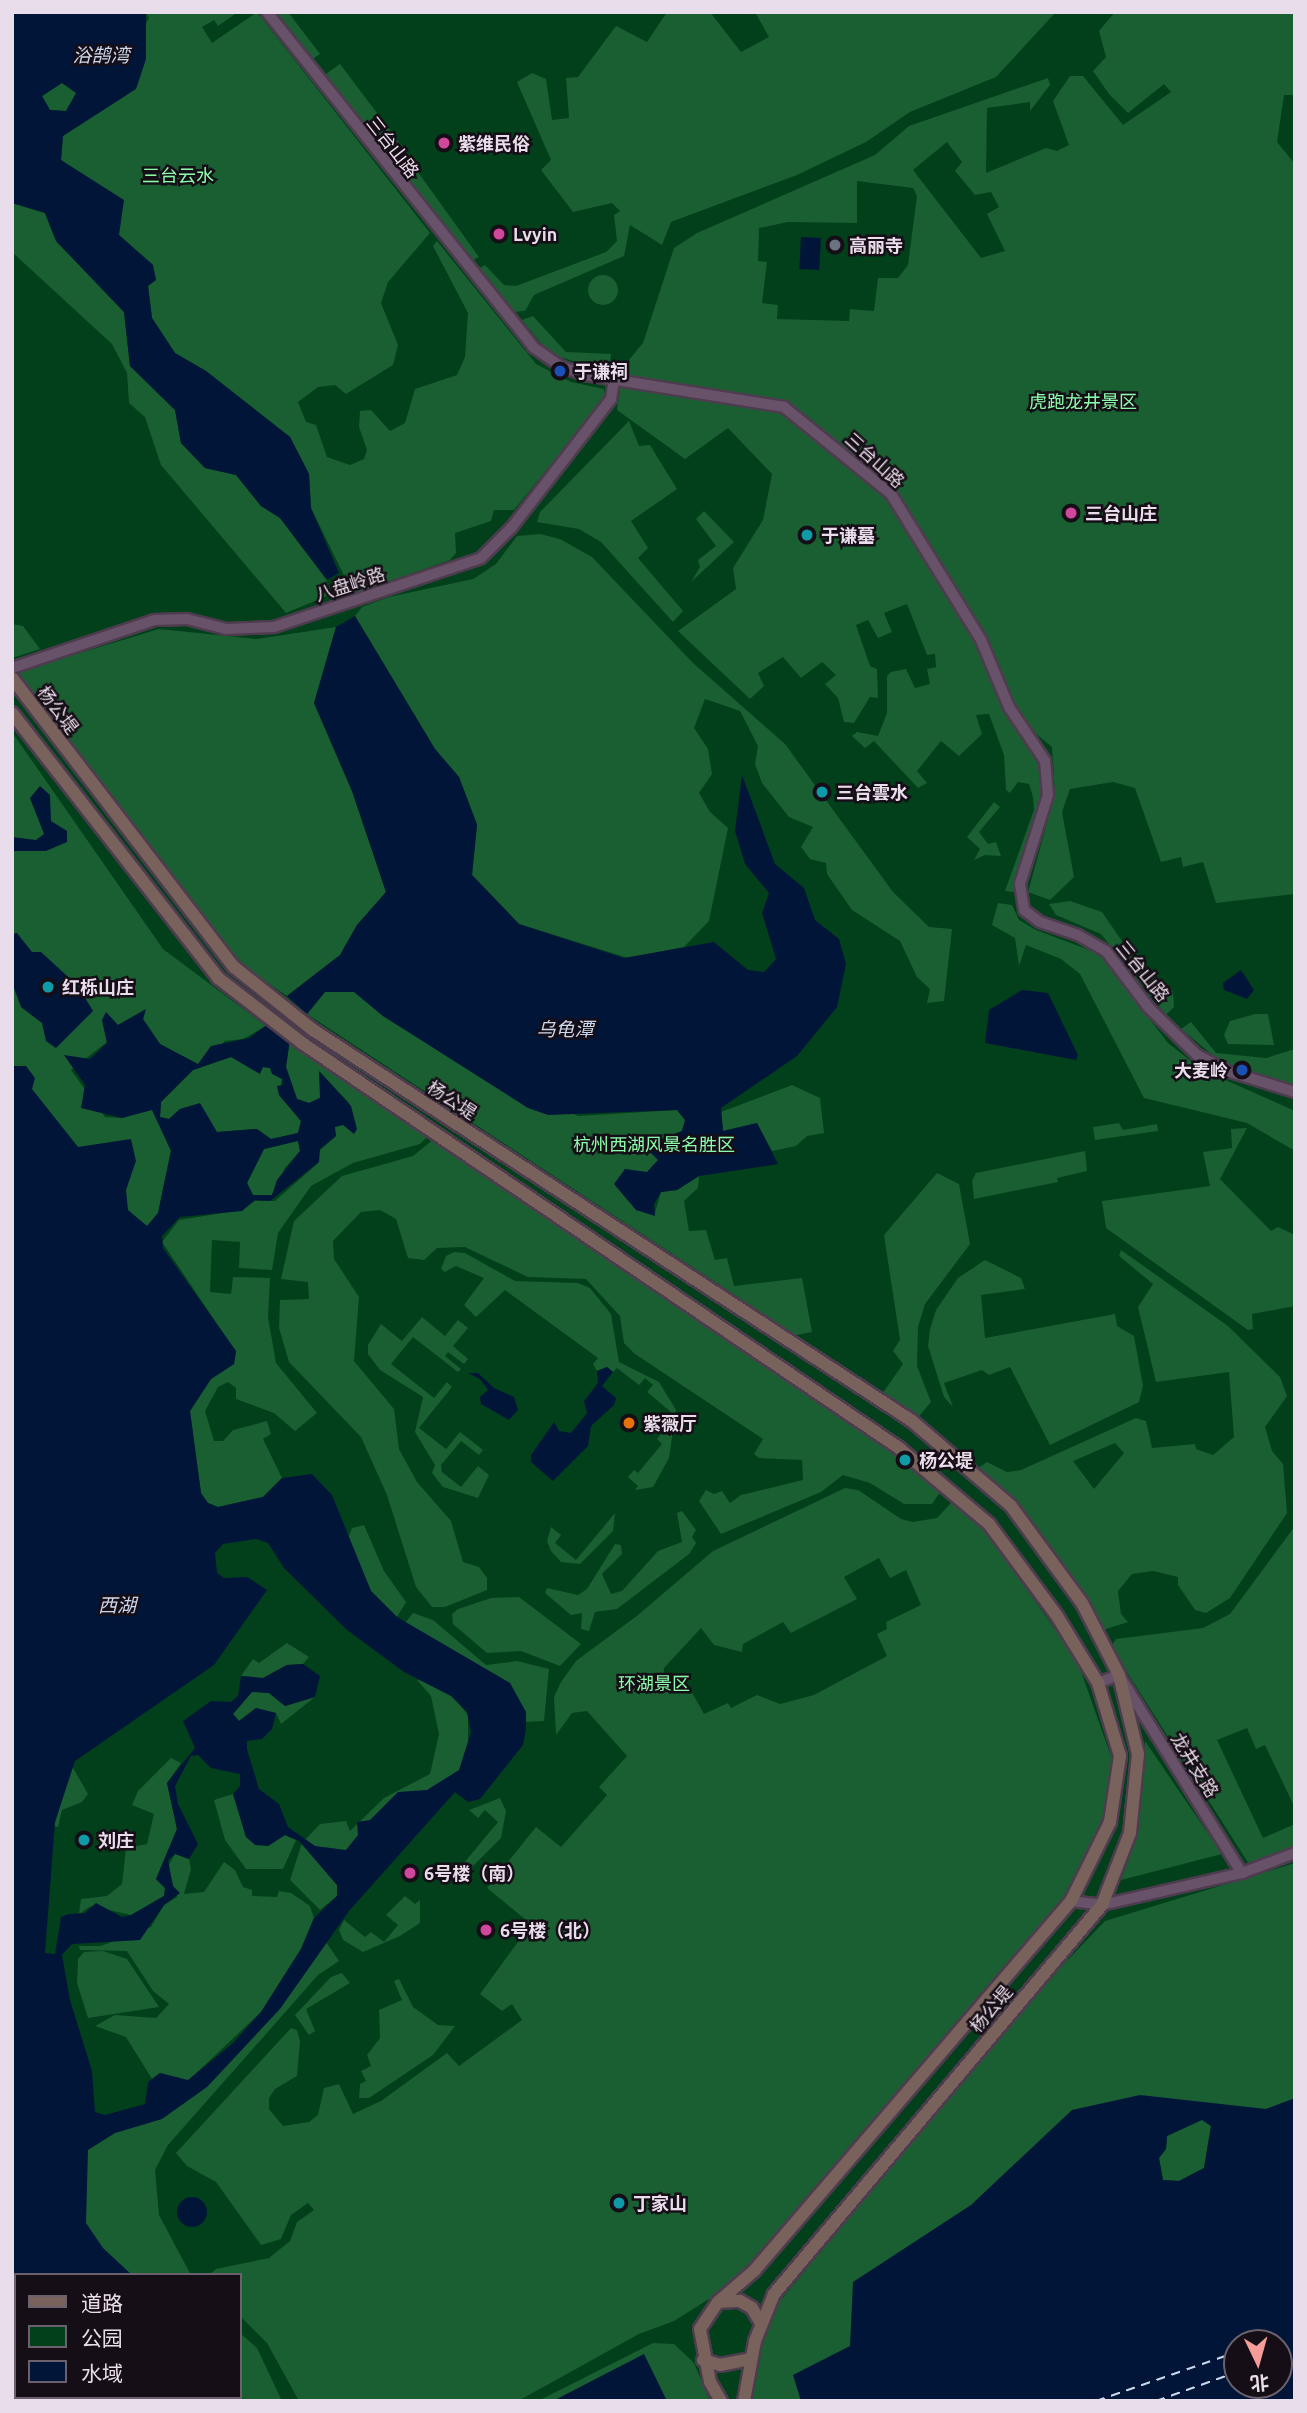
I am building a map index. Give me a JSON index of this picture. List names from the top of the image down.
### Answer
{
  "streets": {
    "main road": ["杨公堤"],
    "street": ["三台山路", "八盘岭路", "龙井支路"]
  },
  "crossings": [
    ["三台山路", "八盘岭路"],
    ["杨公堤", "龙井支路"]
  ],
  "water": ["浴鹄湾", "乌龟潭", "西湖"],
  "parks": [
    "三台云水",
    "虎跑龙井景区",
    "杭州西湖风景名胜区",
    "环湖景区"
  ],
  "places": [
    "紫维民俗",
    "Lvyin",
    "高丽寺",
    "于谦祠",
    "三台山庄",
    "于谦墓",
    "三台雲水",
    "红栎山庄",
    "大麦岭",
    "紫薇厅",
    "杨公堤",
    "刘庄",
    "6号楼（南）",
    "6号楼（北）",
    "丁家山"
  ],
  "legend": ["道路", "公园", "水域"],
  "north": "bottom"
}
